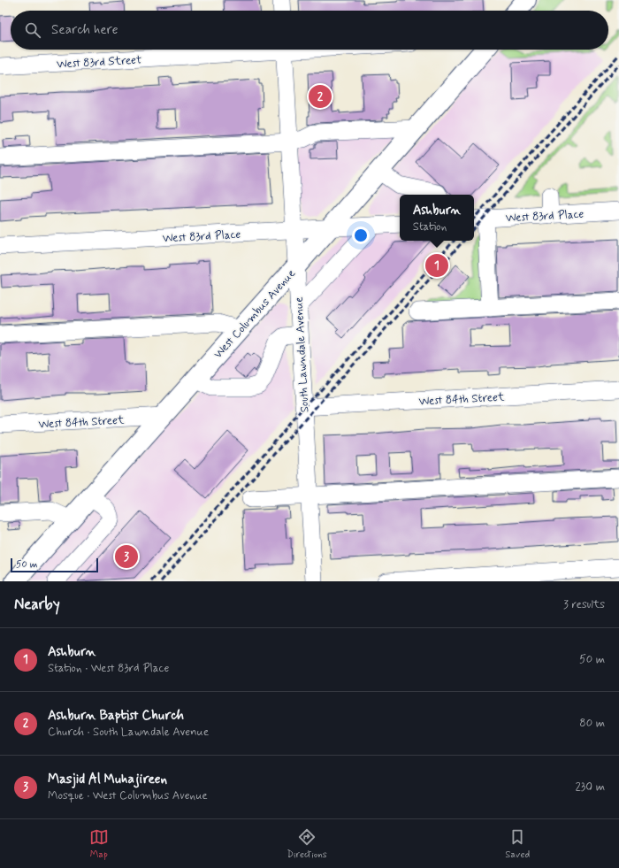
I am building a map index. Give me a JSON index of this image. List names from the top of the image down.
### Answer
{
  "streets": {
    "main road": ["West Columbus Avenue"],
    "street": [
      "West 83rd Street",
      "West 83rd Place",
      "South Lawndale Avenue",
      "West 84th Street"
    ]
  },
  "crossings": [
    ["West 83rd Place", "West Columbus Avenue"],
    ["West 83rd Place", "South Lawndale Avenue"],
    ["West Columbus Avenue", "South Lawndale Avenue"],
    ["West Columbus Avenue", "West 84th Street"],
    ["South Lawndale Avenue", "West 84th Street"]
  ],
  "scale_bar": "50 m",
  "page": {
    "search": "Search here",
    "pins": ["2", "1", "3"],
    "popup": ["Ashburn", "Station"],
    "scale": "50 m",
    "heading": ["Nearby", "3 results"],
    "list": [
      {
        "mark": "1",
        "name": "Ashburn",
        "note": "Station · West 83rd Place",
        "value": "50 m"
      },
      {
        "mark": "2",
        "name": "Ashburn Baptist Church",
        "note": "Church · South Lawndale Avenue",
        "value": "80 m"
      },
      {
        "mark": "3",
        "name": "Masjid Al Muhajireen",
        "note": "Mosque · West Columbus Avenue",
        "value": "230 m"
      }
    ],
    "nav": ["Map", "Directions", "Saved"]
  }
}
